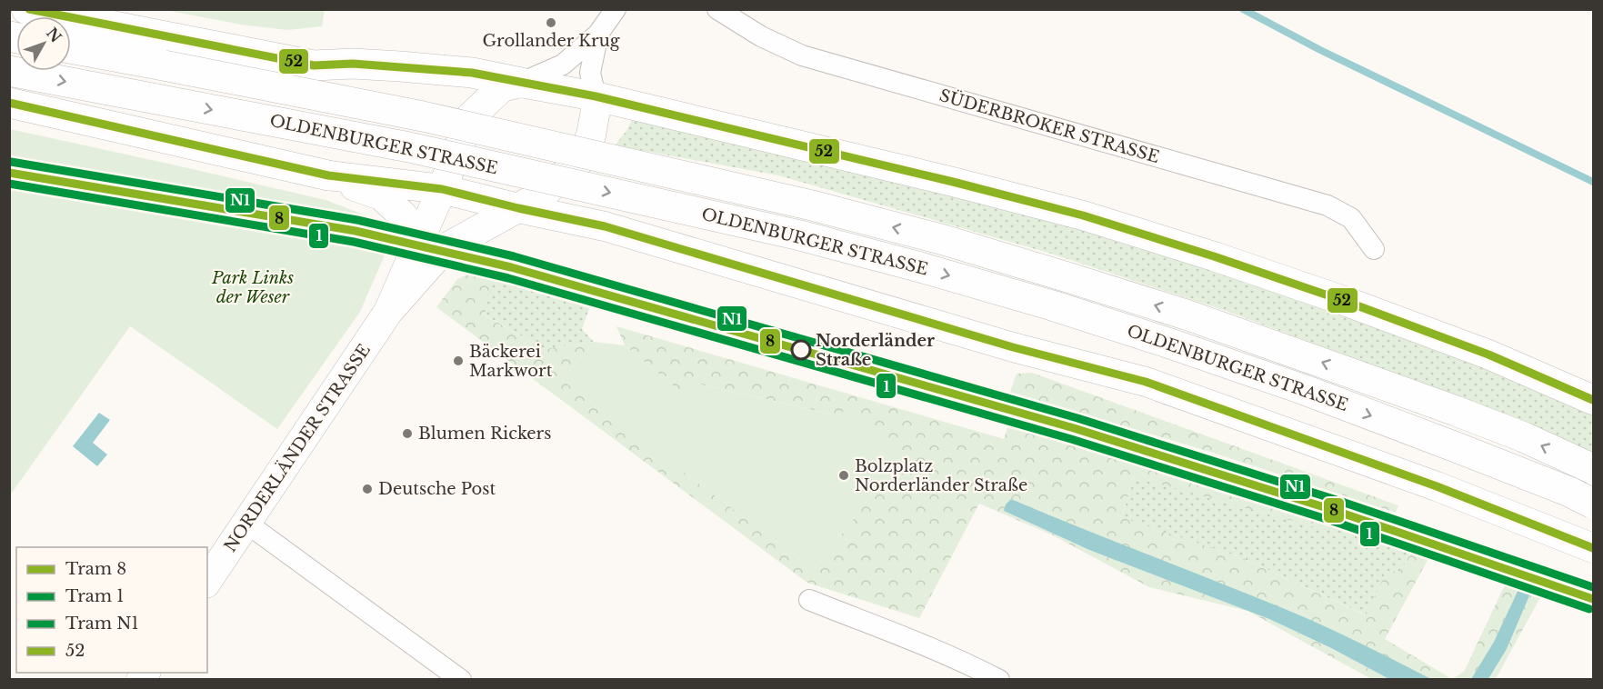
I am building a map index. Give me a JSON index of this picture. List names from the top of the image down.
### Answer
{
  "streets": {
    "highway": ["OLDENBURGER STRASSE"],
    "street": ["SÜDERBROKER STRASSE", "NORDERLÄNDER STRASSE"]
  },
  "parks": ["Park Links der Weser"],
  "places": [
    "Grollander Krug",
    "Norderländer Straße",
    "Bäckerei Markwort",
    "Blumen Rickers",
    "Bolzplatz Norderländer Straße",
    "Deutsche Post"
  ],
  "lines": [
    "transit line 52",
    "tram line N1",
    "tram line 8",
    "tram line 1"
  ],
  "legend": [
    "Tram 8",
    "Tram 1",
    "Tram N1",
    "52"
  ],
  "north": "top right"
}
